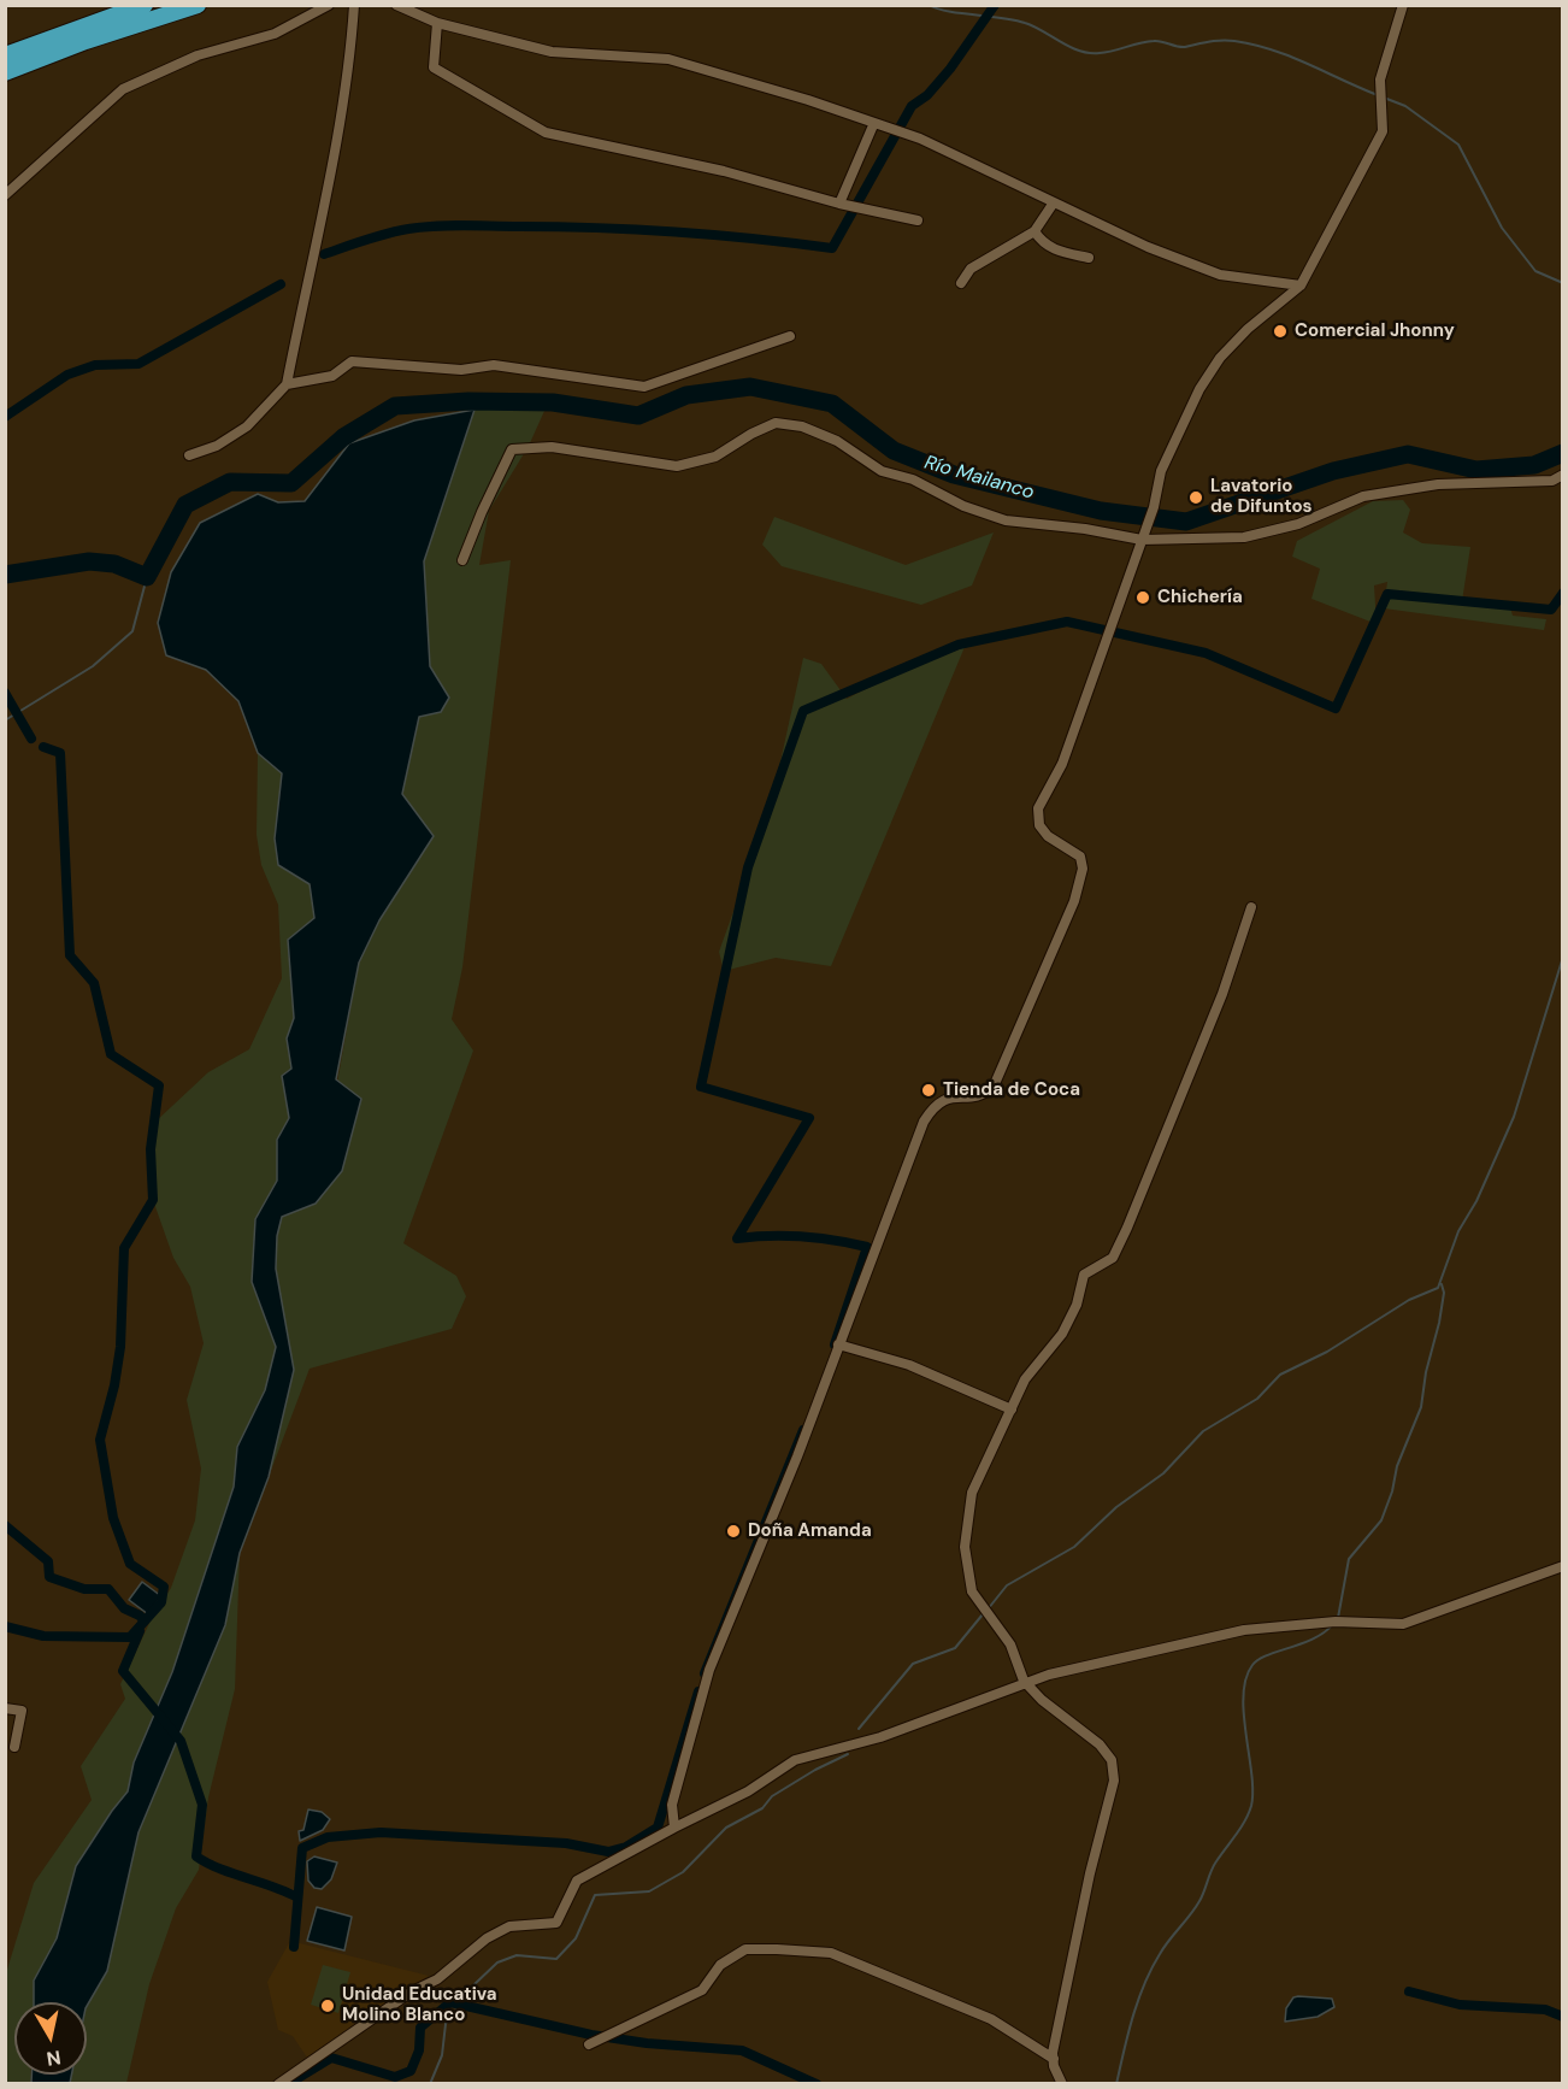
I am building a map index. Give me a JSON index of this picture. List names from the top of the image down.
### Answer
{
  "water": ["Río Mailanco"],
  "places": [
    "Comercial Jhonny",
    "Lavatorio de Difuntos",
    "Chichería",
    "Tienda de Coca",
    "Doña Amanda",
    "Unidad Educativa Molino Blanco"
  ],
  "north": "bottom"
}
